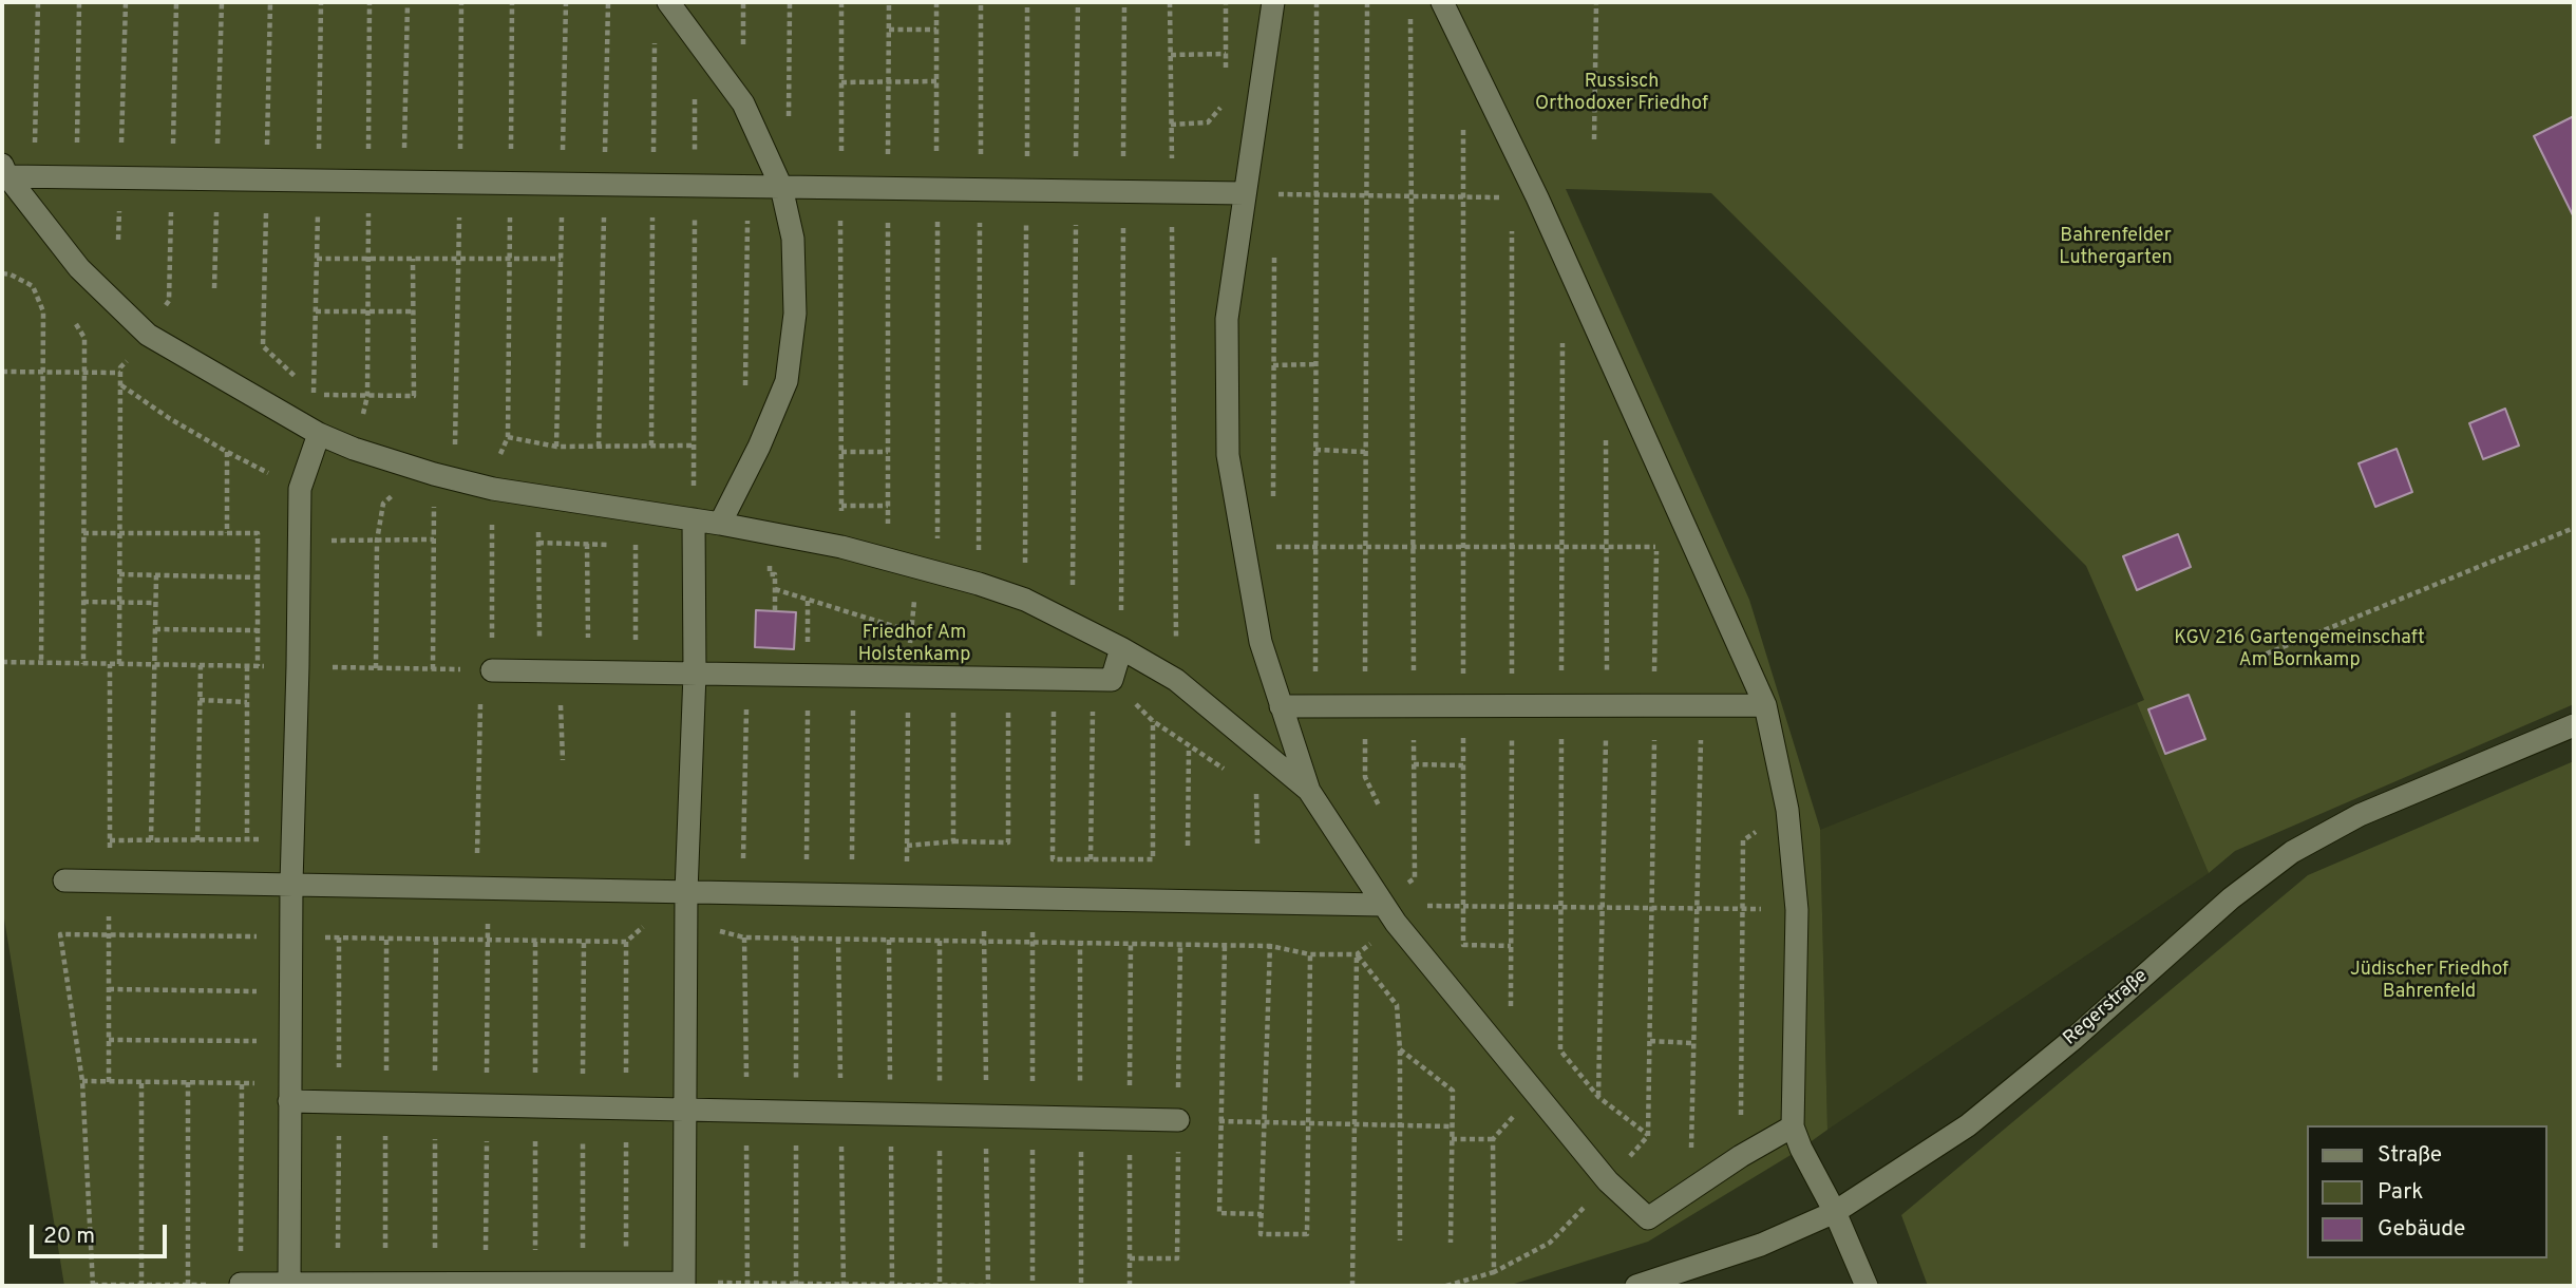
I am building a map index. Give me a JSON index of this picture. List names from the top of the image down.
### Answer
{
  "streets": {
    "street": ["Regerstraße"]
  },
  "parks": [
    "Russisch Orthodoxer Friedhof",
    "Bahrenfelder Luthergarten",
    "Friedhof Am Holstenkamp",
    "KGV 216 Gartengemeinschaft Am Bornkamp",
    "Jüdischer Friedhof Bahrenfeld"
  ],
  "legend": ["Straße", "Park", "Gebäude"],
  "scale_bar": "20 m"
}
